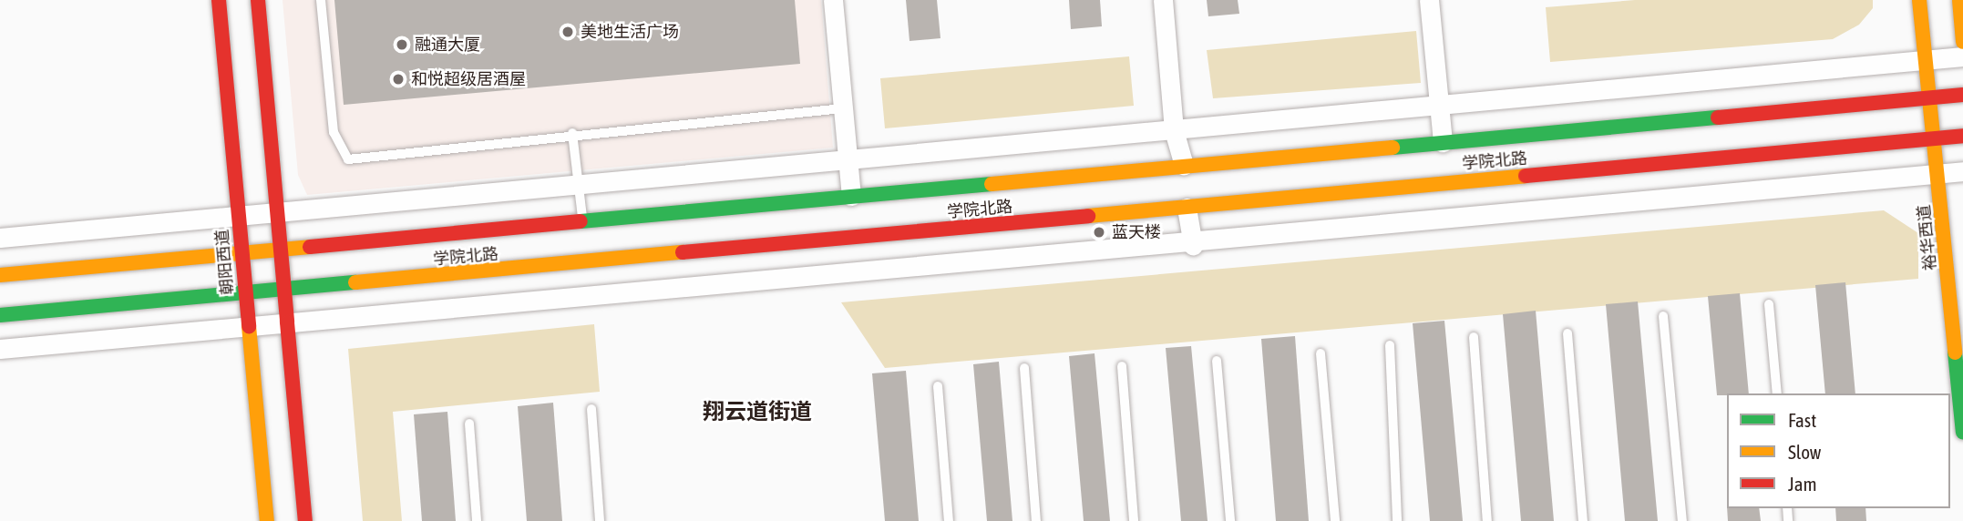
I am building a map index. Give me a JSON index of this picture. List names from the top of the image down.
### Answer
{
  "streets": {
    "main road": ["学院北路", "裕华西道", "朝阳西道"]
  },
  "crossings": [
    ["学院北路", "裕华西道"],
    ["学院北路", "朝阳西道"]
  ],
  "districts": ["翔云道街道"],
  "places": [
    "美地生活广场",
    "融通大厦",
    "和悦超级居酒屋",
    "蓝天楼"
  ],
  "legend": ["Fast", "Slow", "Jam"]
}
